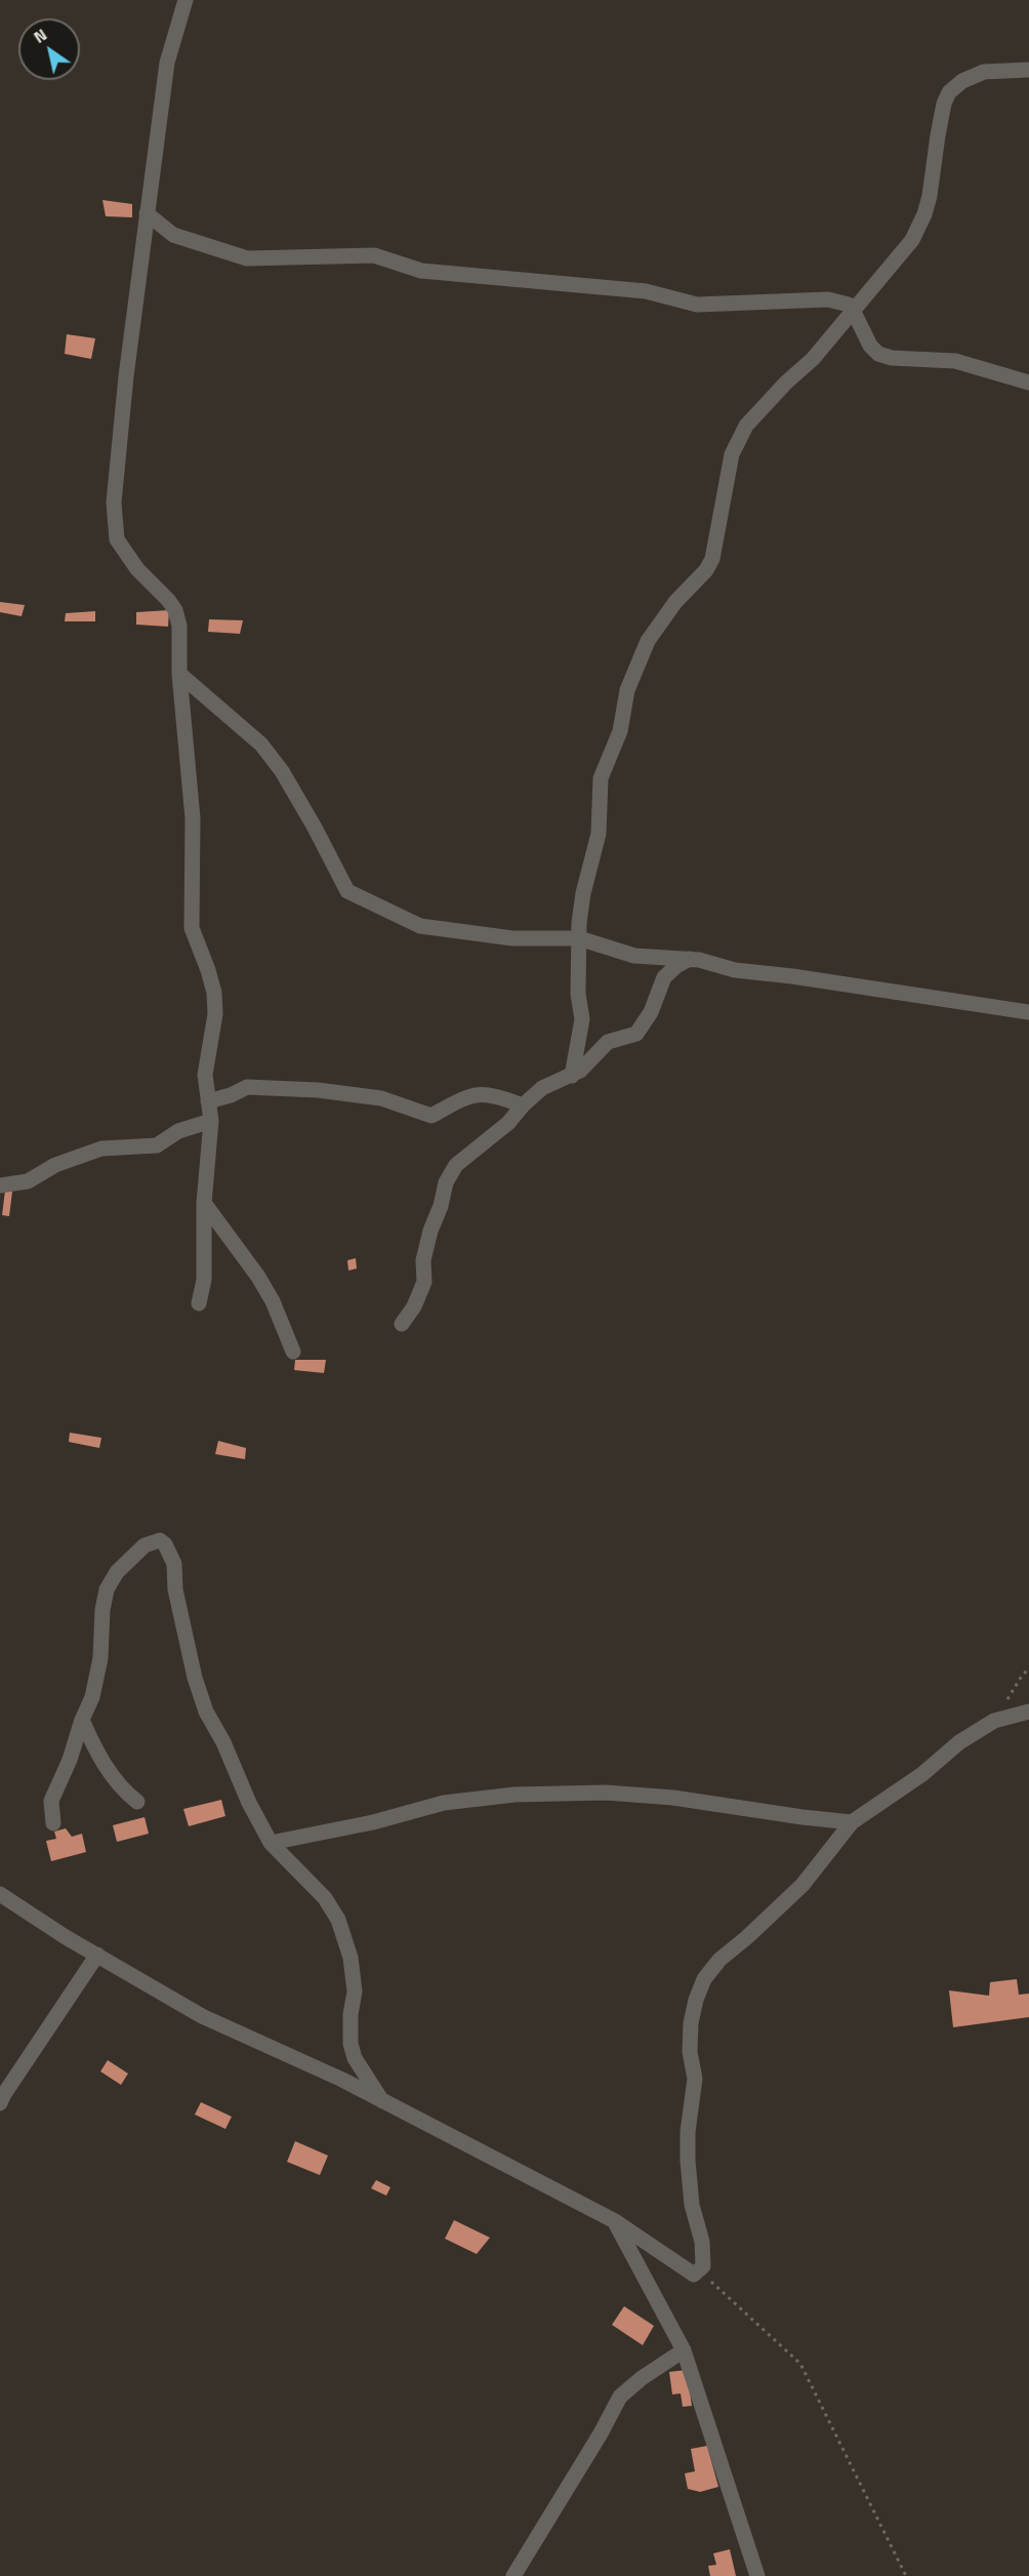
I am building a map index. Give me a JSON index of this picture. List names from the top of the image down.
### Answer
{
  "north": "top left"
}
